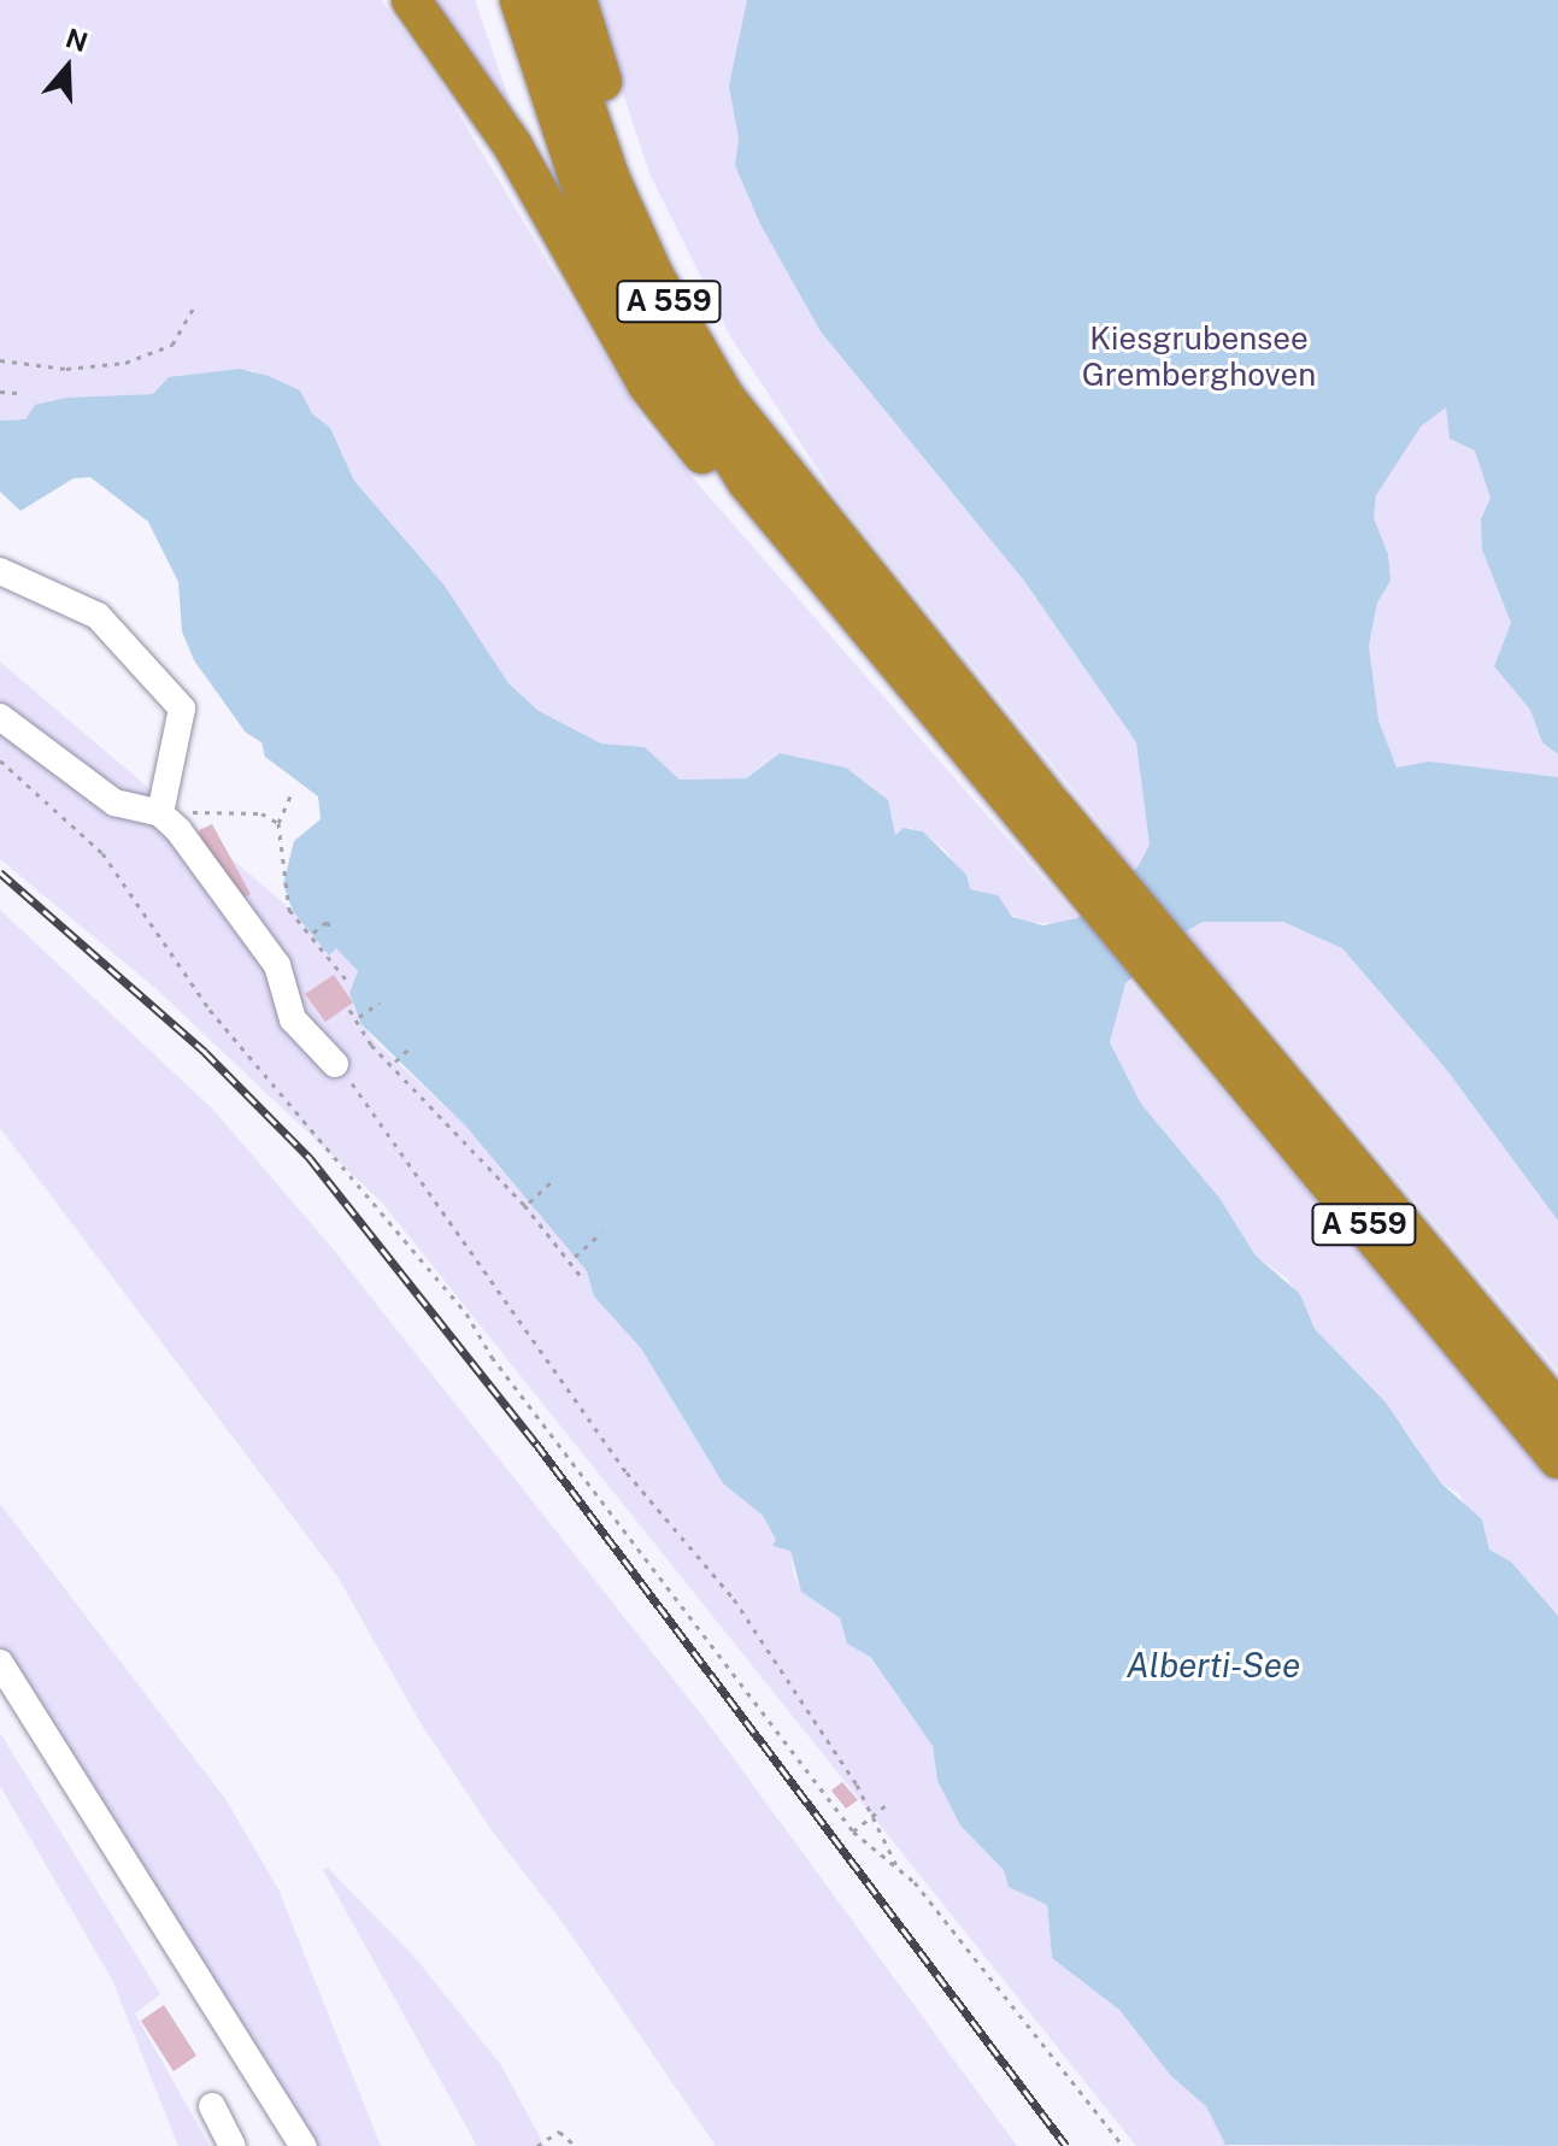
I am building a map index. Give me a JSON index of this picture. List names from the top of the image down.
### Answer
{
  "streets": {
    "highway": ["A 559"]
  },
  "water": ["Alberti-See"],
  "parks": ["Kiesgrubensee Gremberghoven"],
  "north": "top"
}
